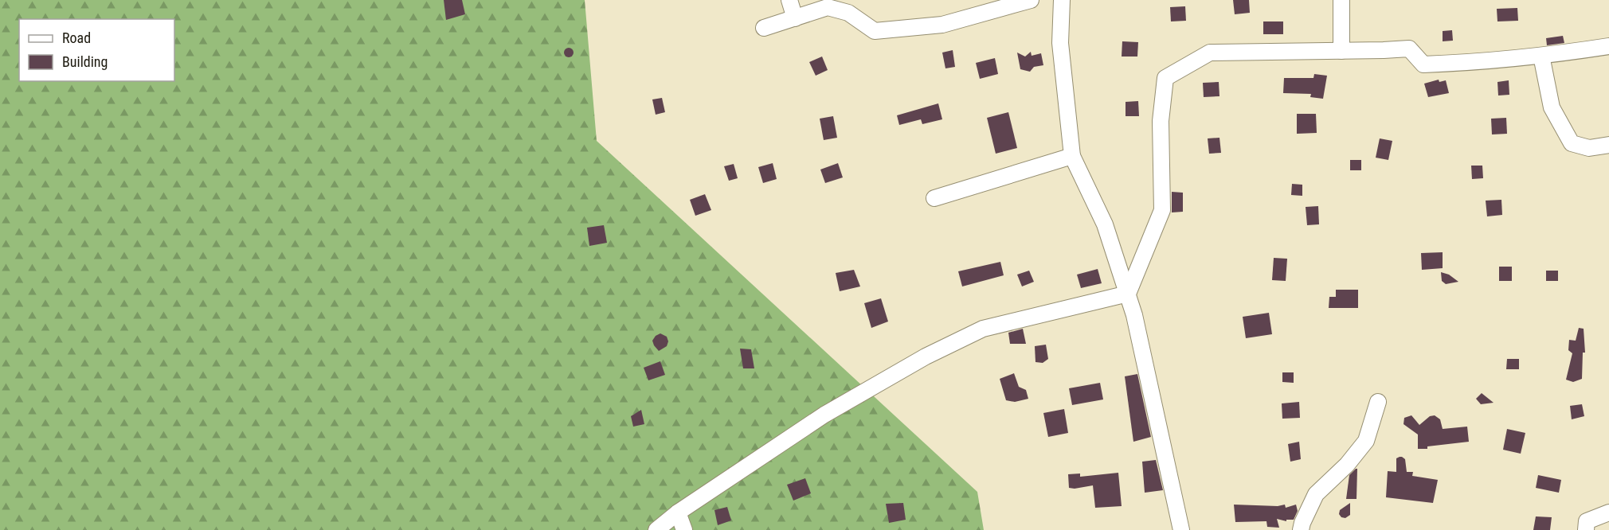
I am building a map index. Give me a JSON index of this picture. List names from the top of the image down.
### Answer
{
  "legend": ["Road", "Building"]
}
